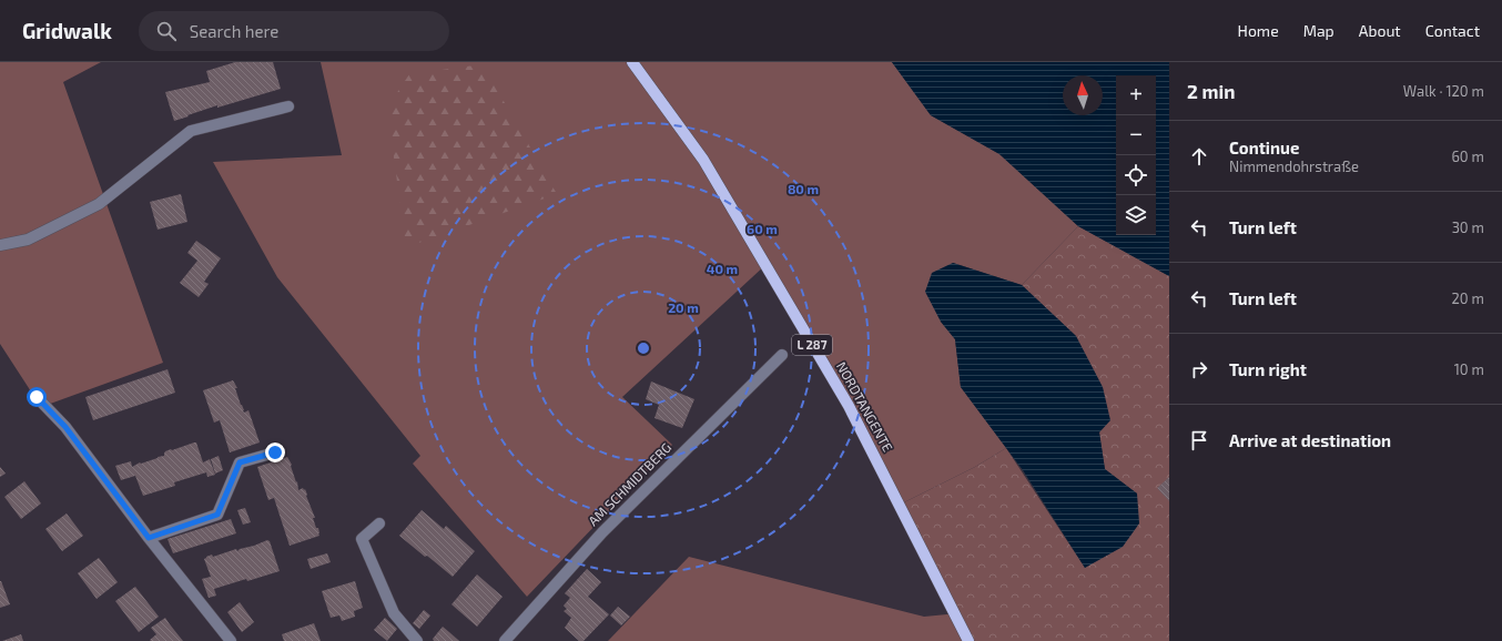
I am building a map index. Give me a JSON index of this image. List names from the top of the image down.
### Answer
{
  "streets": {
    "main road": ["L 287", "NORDTANGENTE"],
    "street": ["AM SCHMIDTBERG"]
  },
  "north": "top",
  "page": {
    "header": "Gridwalk",
    "search": "Search here",
    "nav": [
      "Home",
      "Map",
      "About",
      "Contact"
    ],
    "heading": ["2 min", "Walk · 120 m"],
    "map_buttons": ["+", "−"],
    "list": [
      ["Continue", "Nimmendohrstraße", "60 m"],
      ["Turn left", "30 m"],
      ["Turn left", "20 m"],
      ["Turn right", "10 m"],
      "Arrive at destination"
    ]
  },
  "rings": [
    "80 m",
    "60 m",
    "40 m",
    "20 m"
  ]
}
